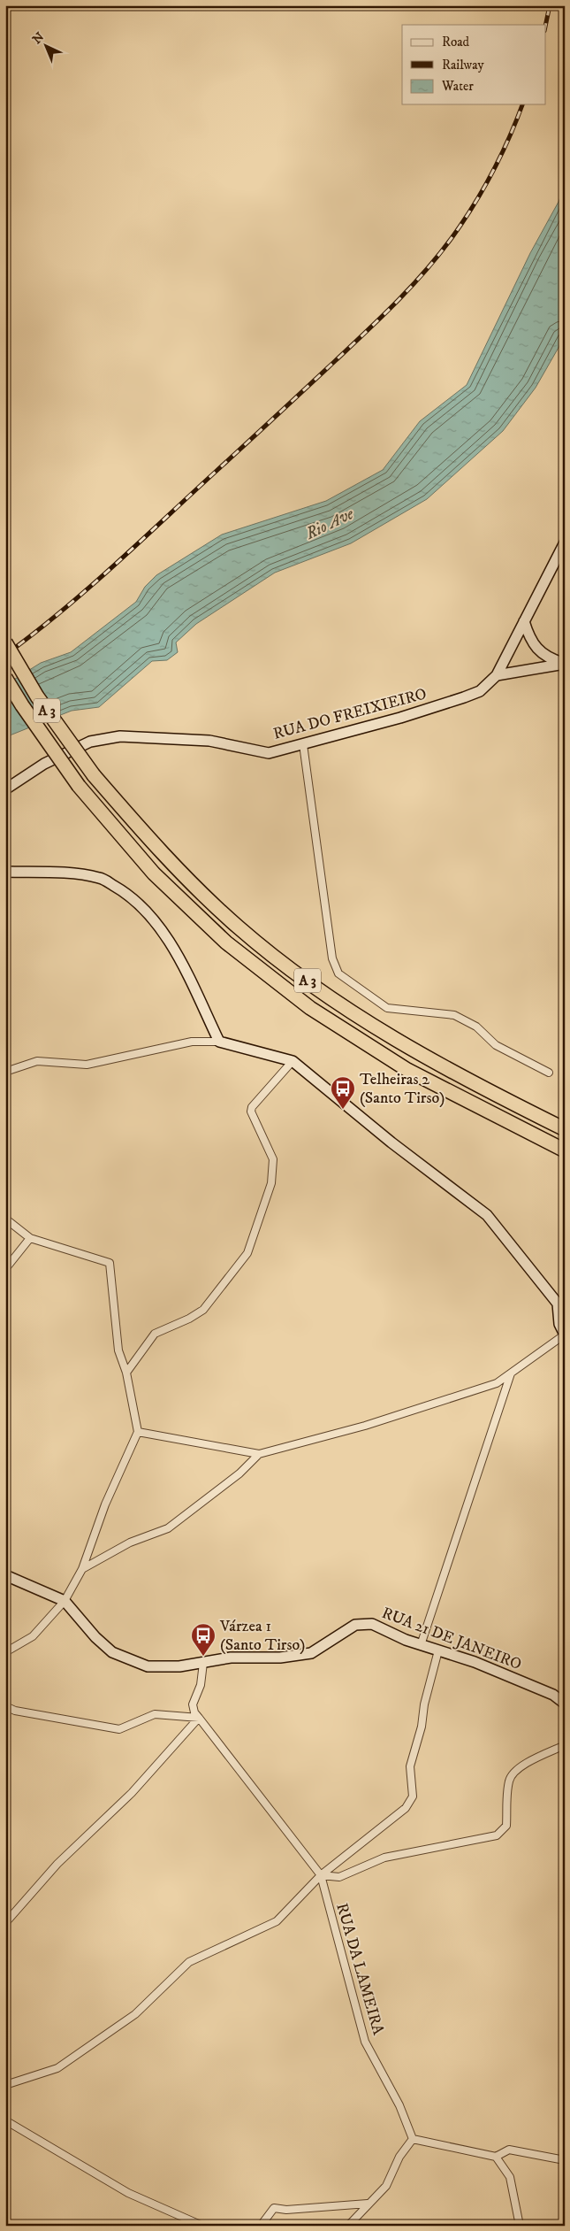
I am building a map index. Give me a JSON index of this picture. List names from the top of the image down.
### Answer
{
  "streets": {
    "highway": ["A 3"],
    "street": ["RUA DO FREIXIEIRO", "RUA 21 DE JANEIRO", "RUA DA LAMEIRA"]
  },
  "water": ["Rio Ave"],
  "places": {
    "bus stop": ["Telheiras 2 (Santo Tirso)", "Várzea 1 (Santo Tirso)"]
  },
  "legend": ["Road", "Railway", "Water"],
  "north": "top left"
}
